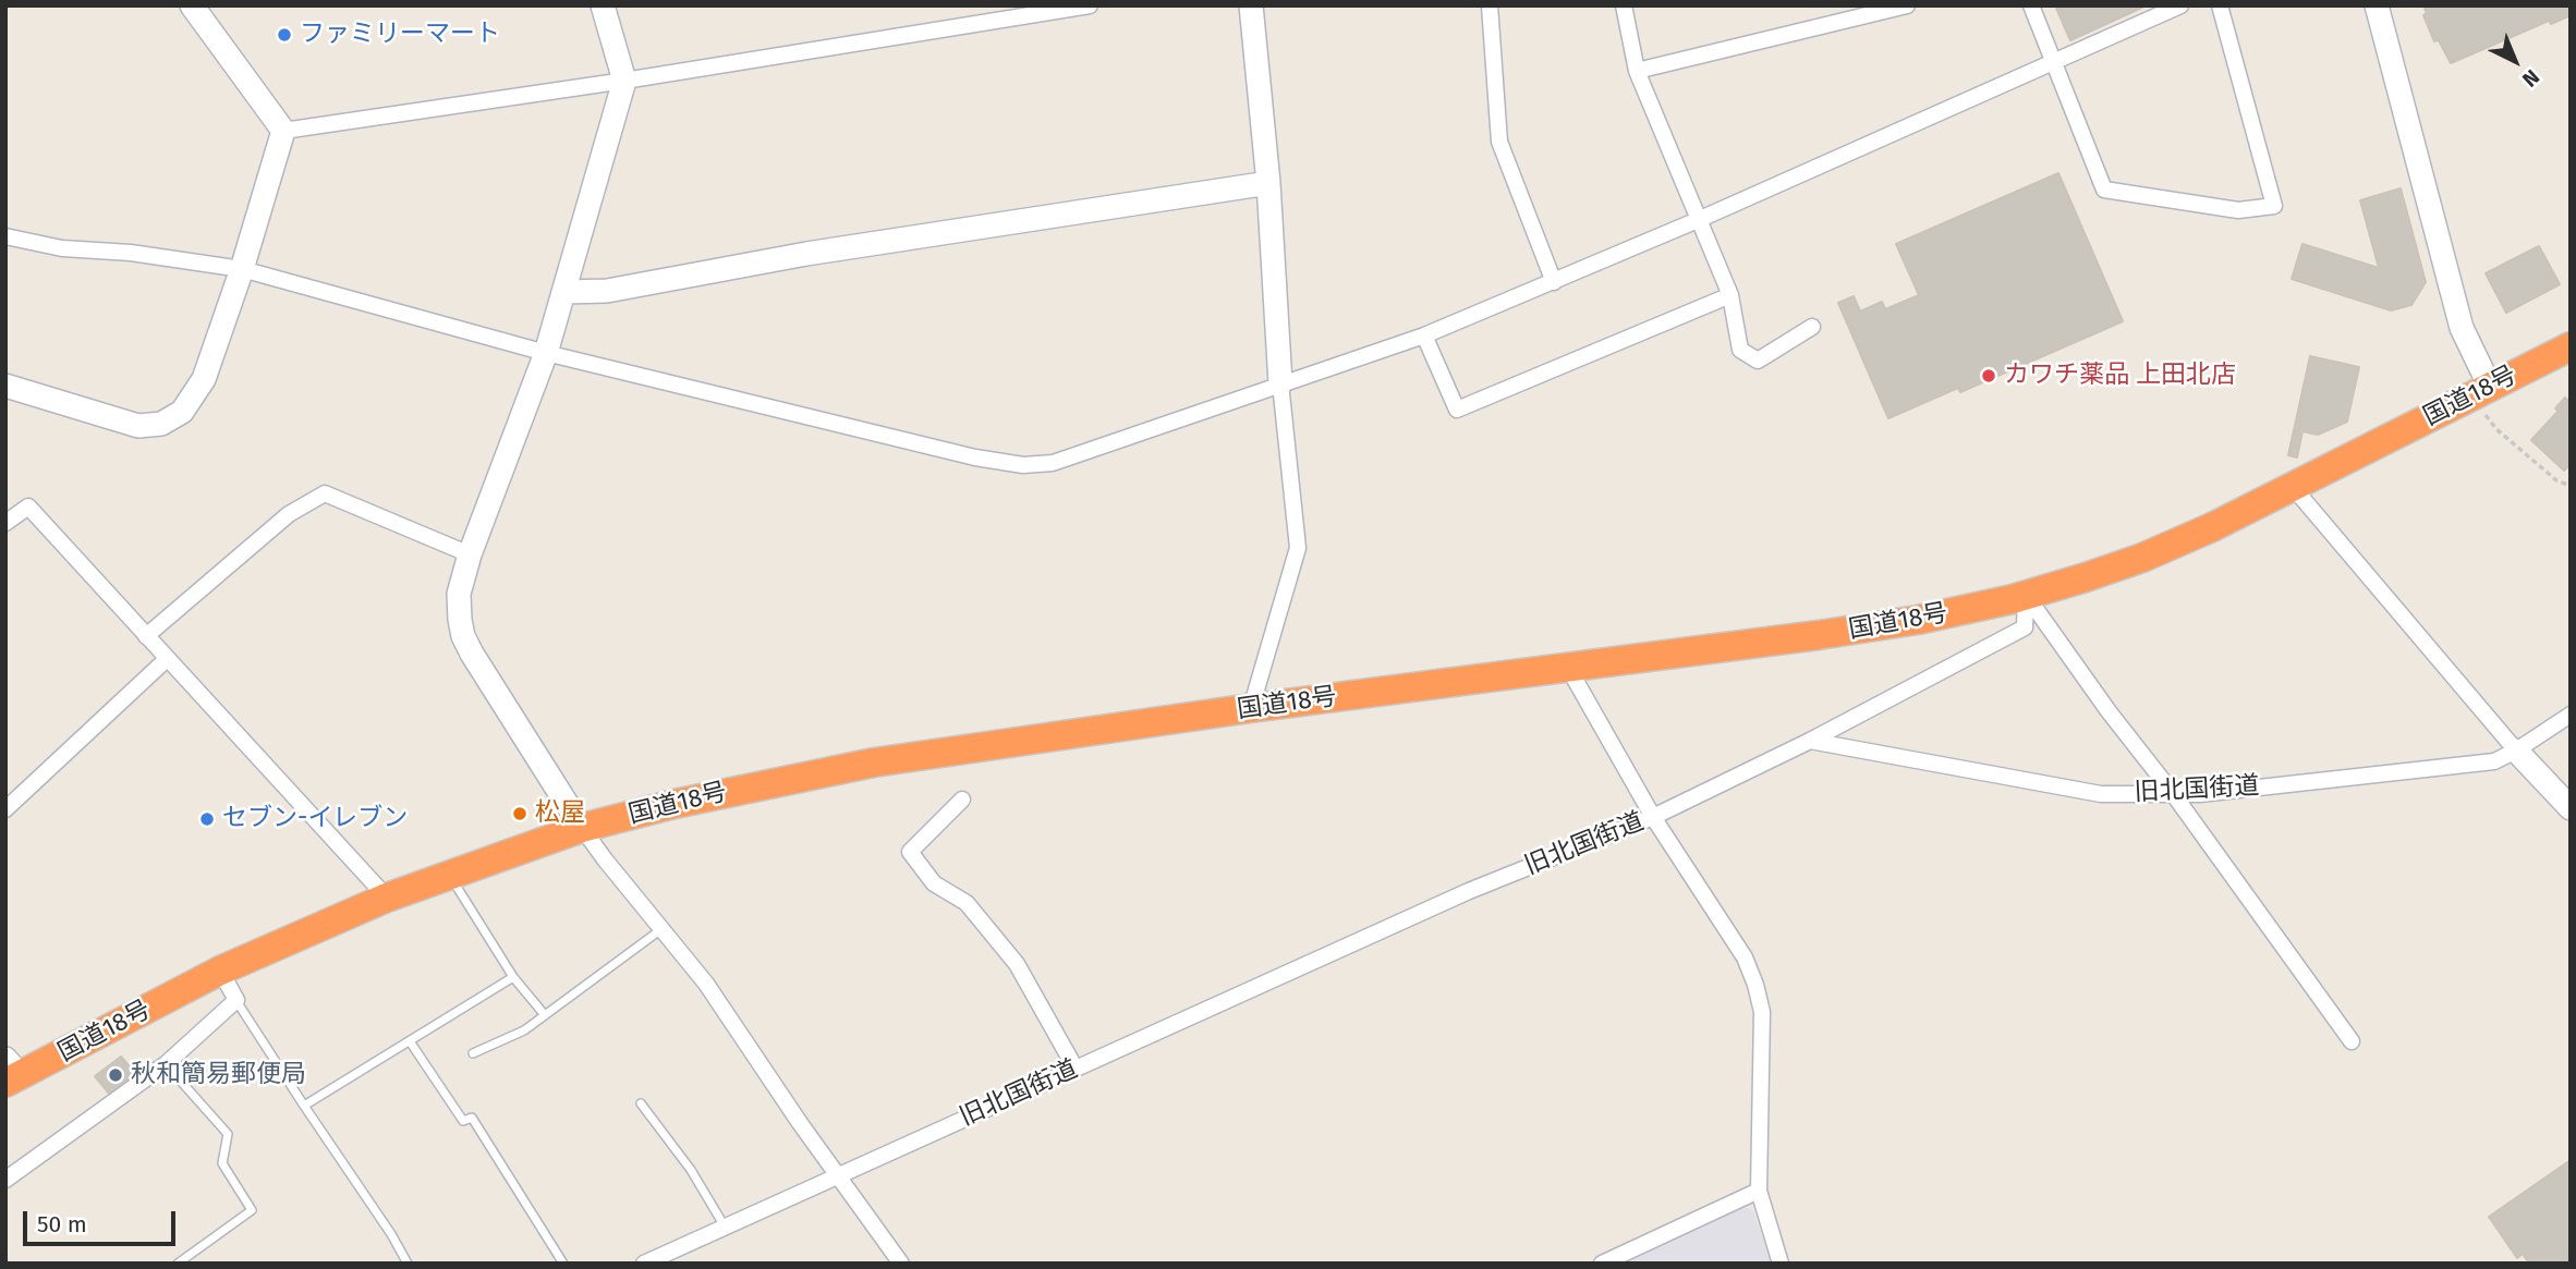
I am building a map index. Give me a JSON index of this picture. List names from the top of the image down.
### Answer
{
  "streets": {
    "highway": ["国道18号"],
    "street": ["旧北国街道"]
  },
  "places": [
    "ファミリーマート",
    "カワチ薬品 上田北店",
    "松屋",
    "セブン-イレブン",
    "秋和簡易郵便局"
  ],
  "scale_bar": "50 m",
  "north": "bottom right"
}
